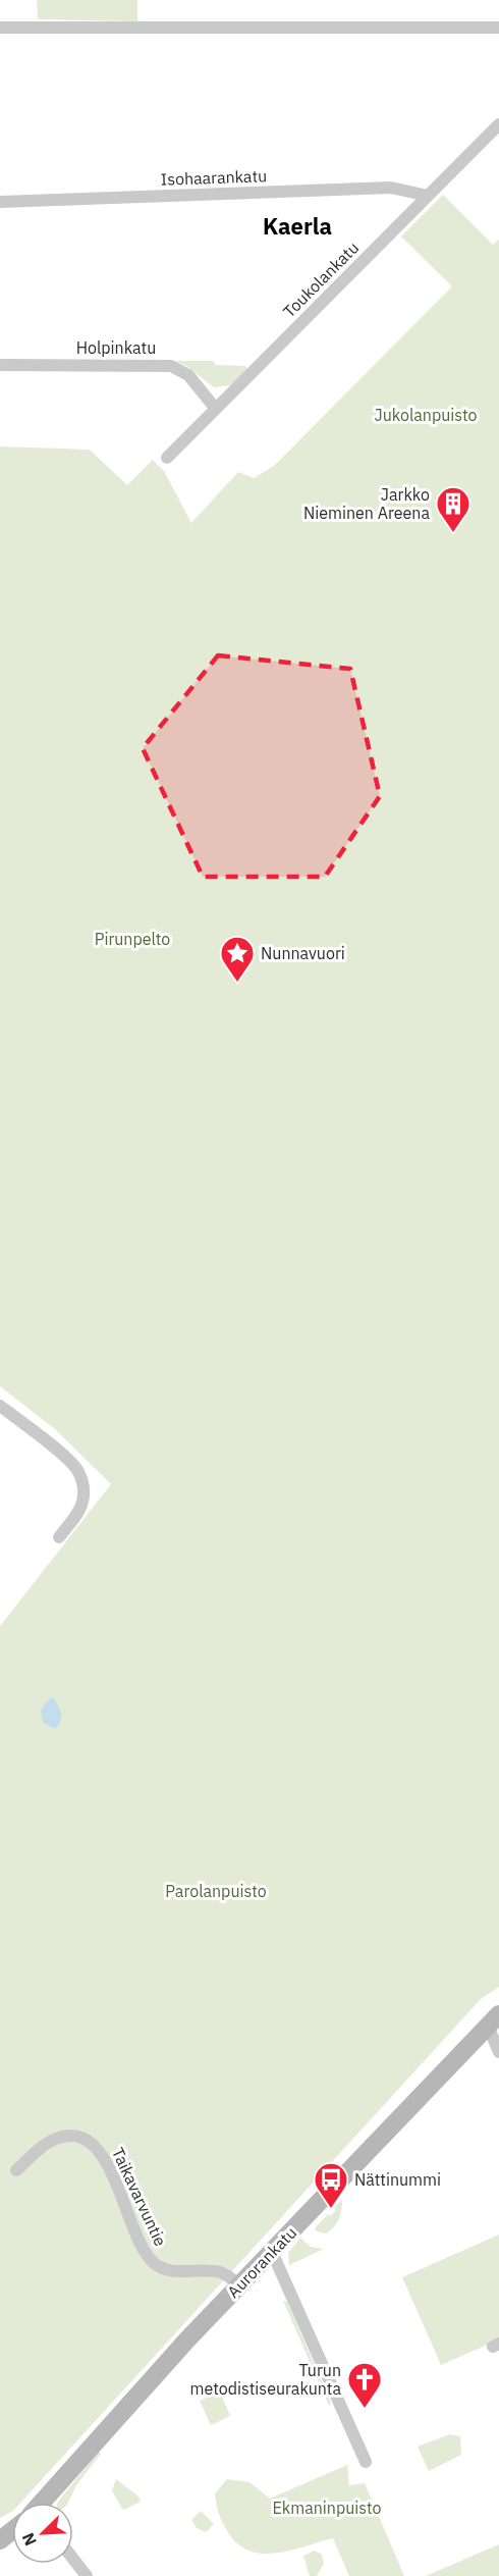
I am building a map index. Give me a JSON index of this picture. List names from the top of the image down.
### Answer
{
  "streets": {
    "street": [
      "Isohaarankatu",
      "Toukolankatu",
      "Holpinkatu",
      "Taikavarvuntie",
      "Aurorankatu"
    ]
  },
  "crossings": [
    ["Isohaarankatu", "Toukolankatu"],
    ["Toukolankatu", "Holpinkatu"],
    ["Taikavarvuntie", "Aurorankatu"]
  ],
  "districts": ["Kaerla"],
  "parks": [
    "Jukolanpuisto",
    "Pirunpelto",
    "Parolanpuisto",
    "Ekmaninpuisto"
  ],
  "places": {
    "building": ["Jarkko Nieminen Areena"],
    "place": ["Nunnavuori"],
    "bus stop": ["Nättinummi"],
    "church": ["Turun metodistiseurakunta"]
  },
  "north": "bottom left"
}
